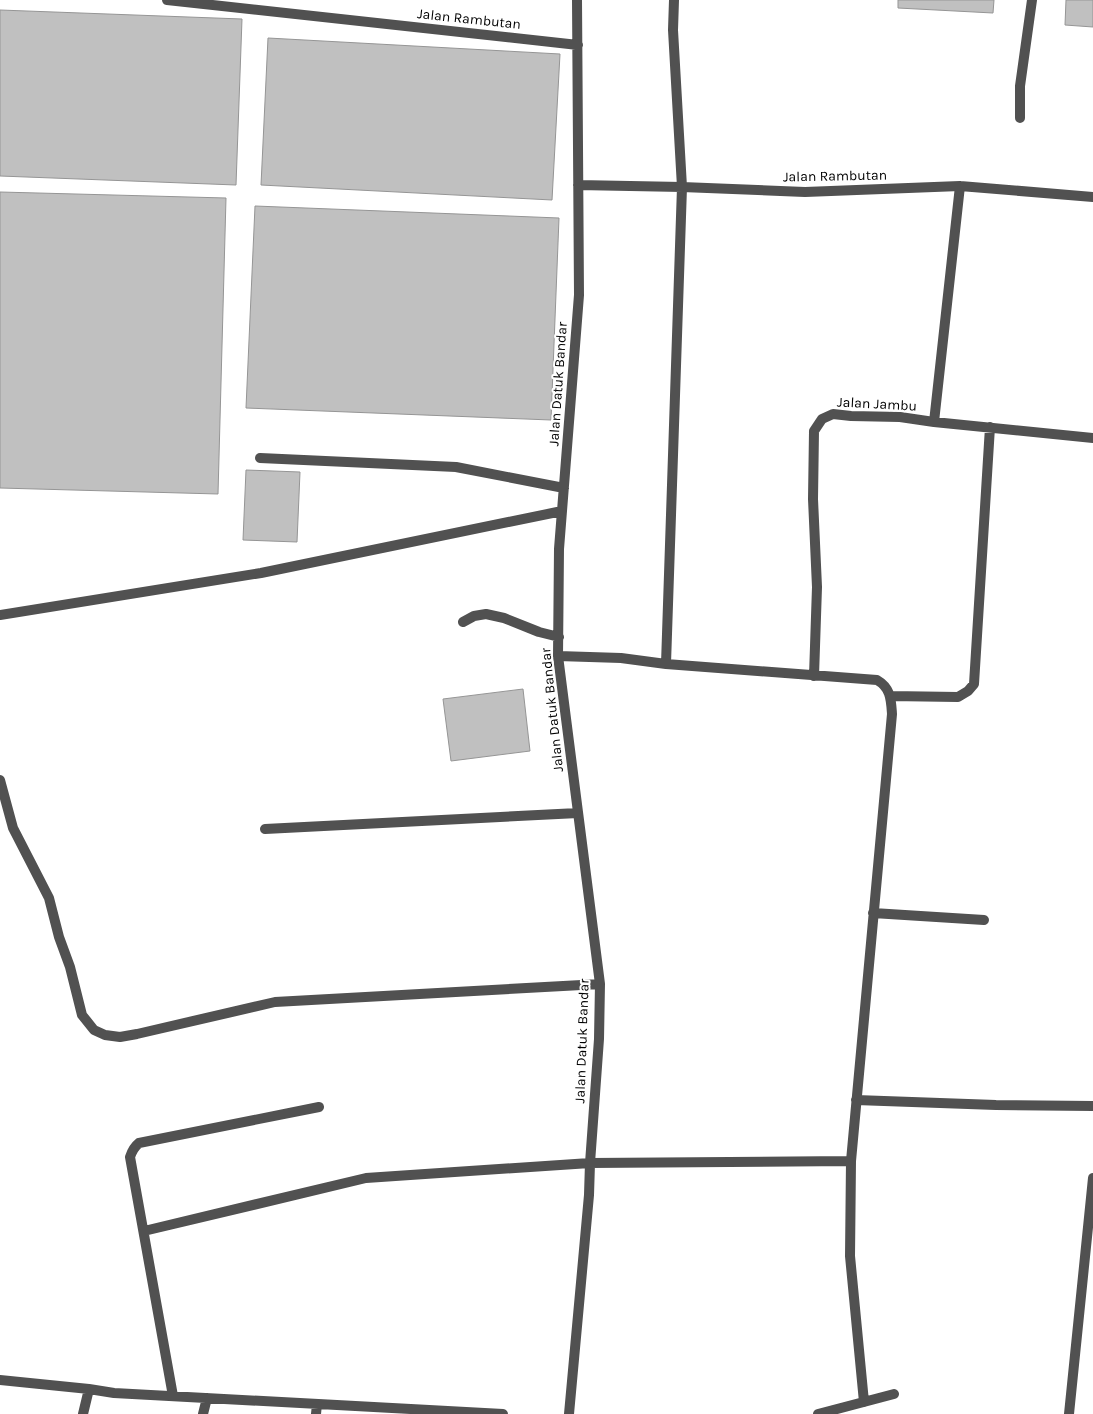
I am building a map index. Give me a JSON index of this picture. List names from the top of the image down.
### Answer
{
  "streets": {
    "street": ["Jalan Rambutan", "Jalan Datuk Bandar", "Jalan Jambu"]
  },
  "crossings": [
    ["Jalan Rambutan", "Jalan Datuk Bandar"]
  ]
}
